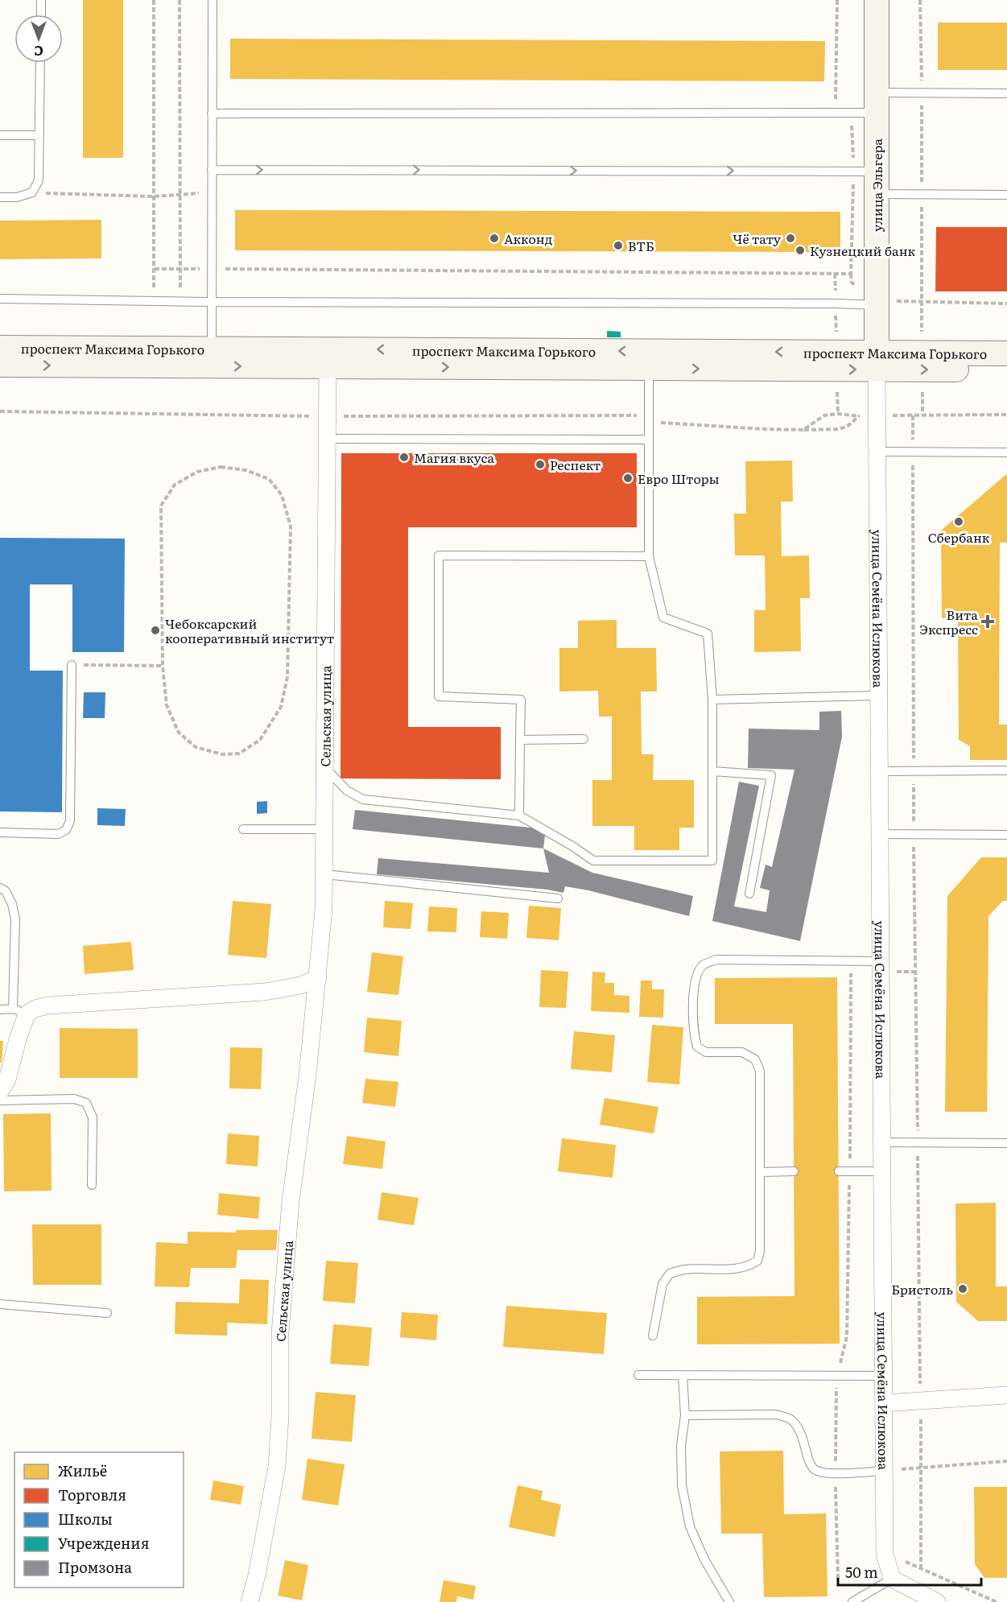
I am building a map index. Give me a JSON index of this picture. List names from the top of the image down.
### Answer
{
  "streets": {
    "main road": ["улица Эльгера", "проспект Максима Горького"],
    "street": ["улица Семёна Ислюкова", "Сельская улица"]
  },
  "crossings": [
    ["улица Эльгера", "проспект Максима Горького"],
    ["улица Эльгера", "улица Семёна Ислюкова"],
    ["проспект Максима Горького", "улица Семёна Ислюкова"],
    ["проспект Максима Горького", "Сельская улица"]
  ],
  "places": {
    "other": [
      "Акконд",
      "Чё тату",
      "ВТБ",
      "Кузнецкий банк",
      "Магия вкуса",
      "Респект",
      "Евро Шторы",
      "Сбербанк",
      "Чебоксарский кооперативный институт",
      "Бристоль"
    ],
    "health": ["Вита Экспресс"]
  },
  "legend": [
    "Жильё",
    "Торговля",
    "Школы",
    "Учреждения",
    "Промзона"
  ],
  "scale_bar": "50 m",
  "north": "bottom"
}
